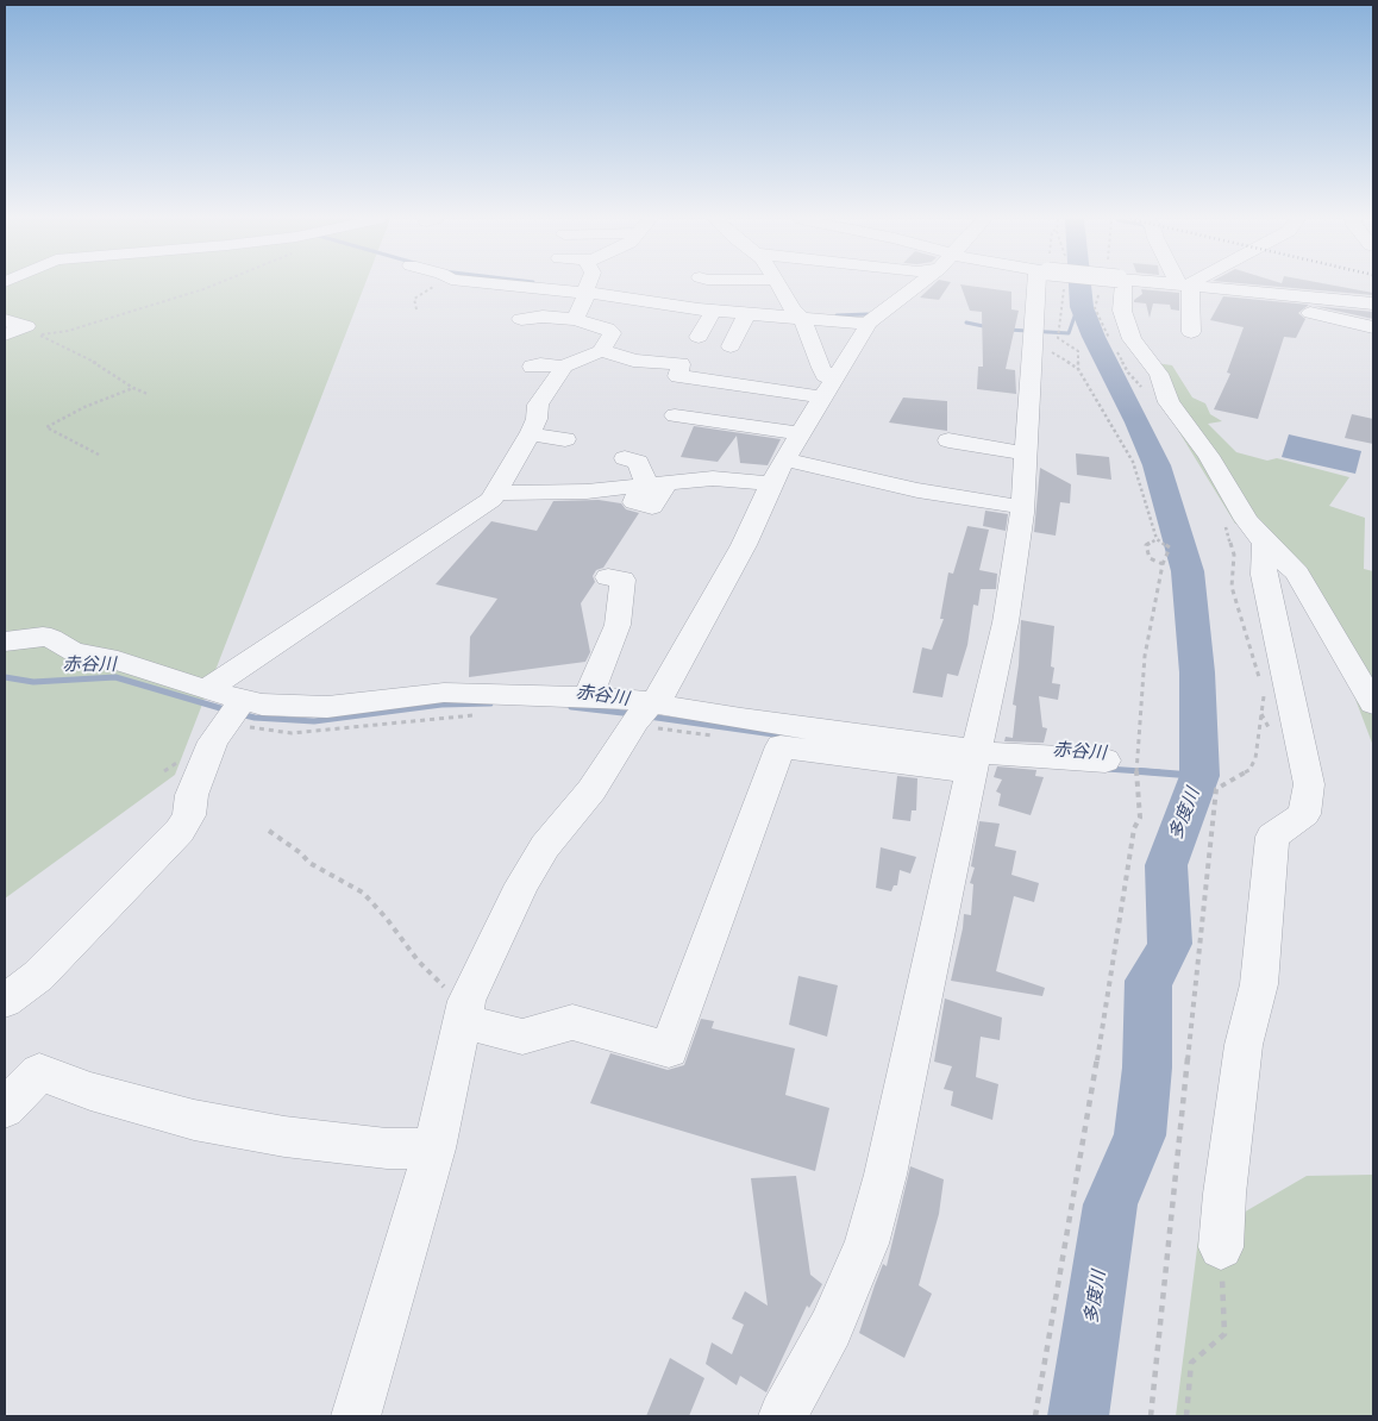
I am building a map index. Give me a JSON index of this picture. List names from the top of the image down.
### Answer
{
  "water": ["赤谷川", "多度川"]
}
